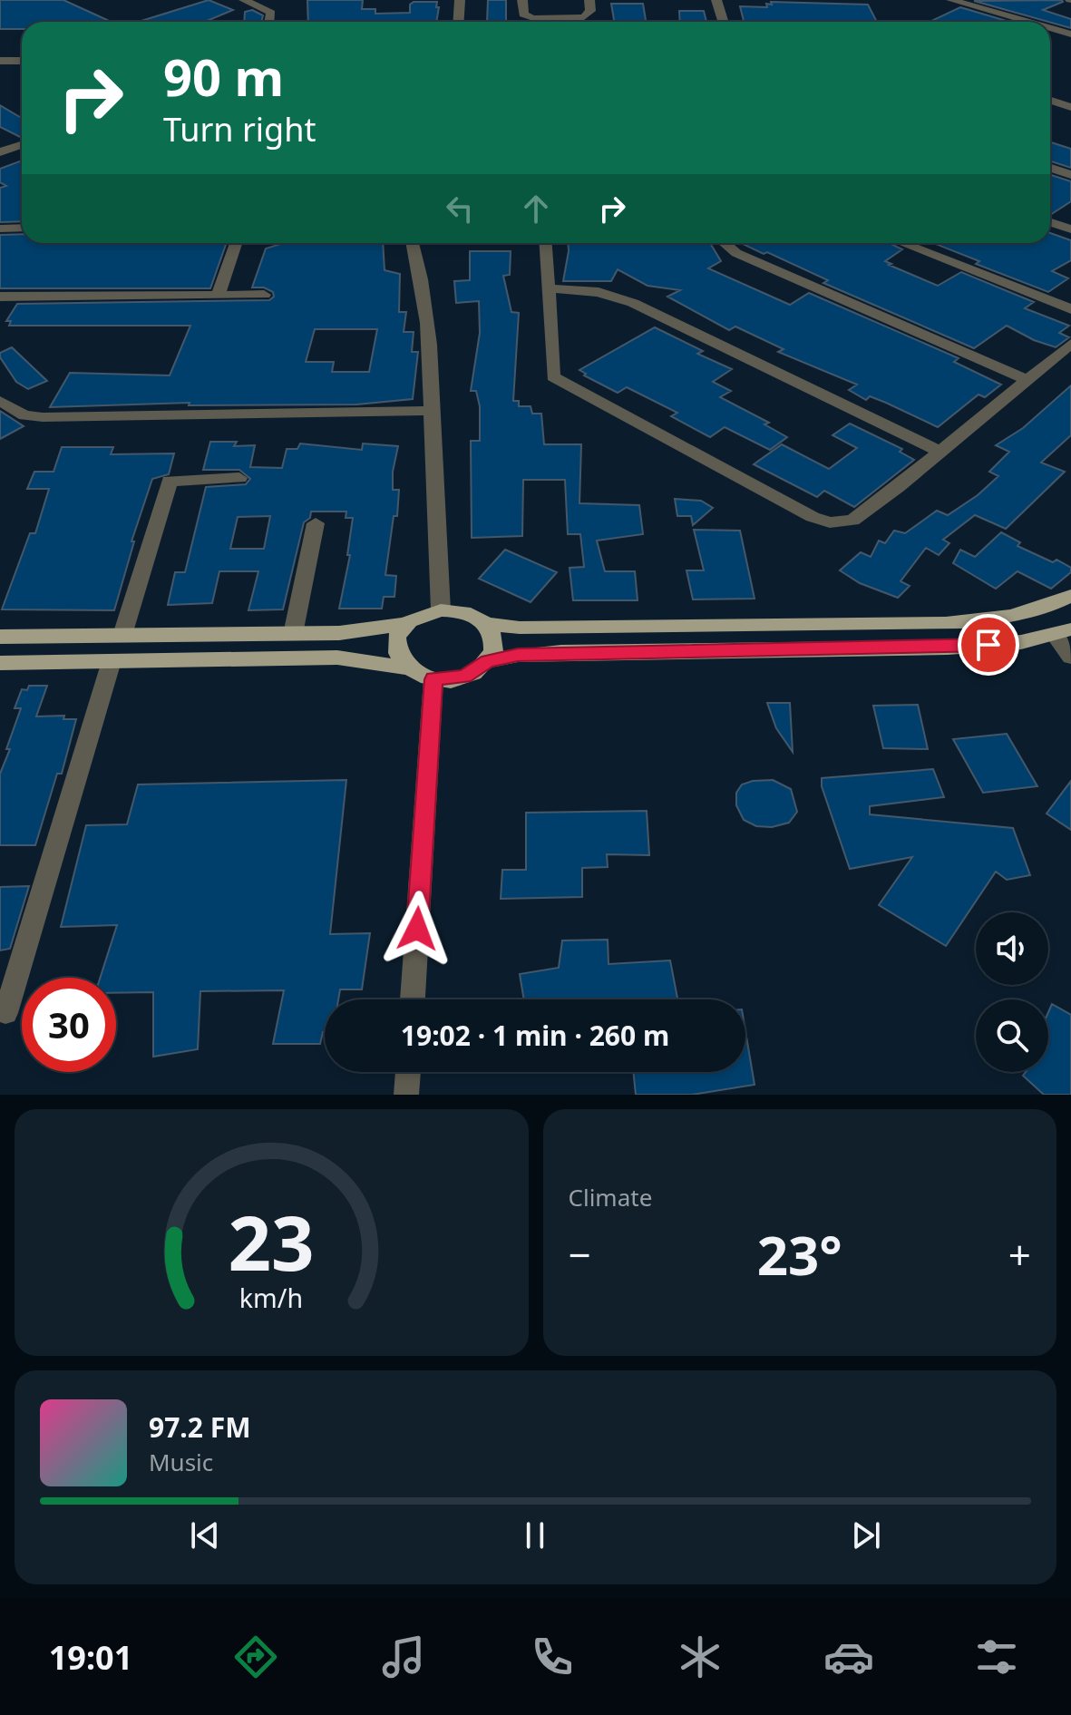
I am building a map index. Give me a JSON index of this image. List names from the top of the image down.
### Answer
{
  "page": {
    "turn": ["90 m", "Turn right"],
    "limit": "30",
    "trip": "19:02 · 1 min · 260 m",
    "tile": "Climate",
    "heat": ["−", "23°", "+"],
    "song": ["97.2 FM", "Music"],
    "tabs": "19:01",
    "gauge": ["23", "km/h"]
  }
}
